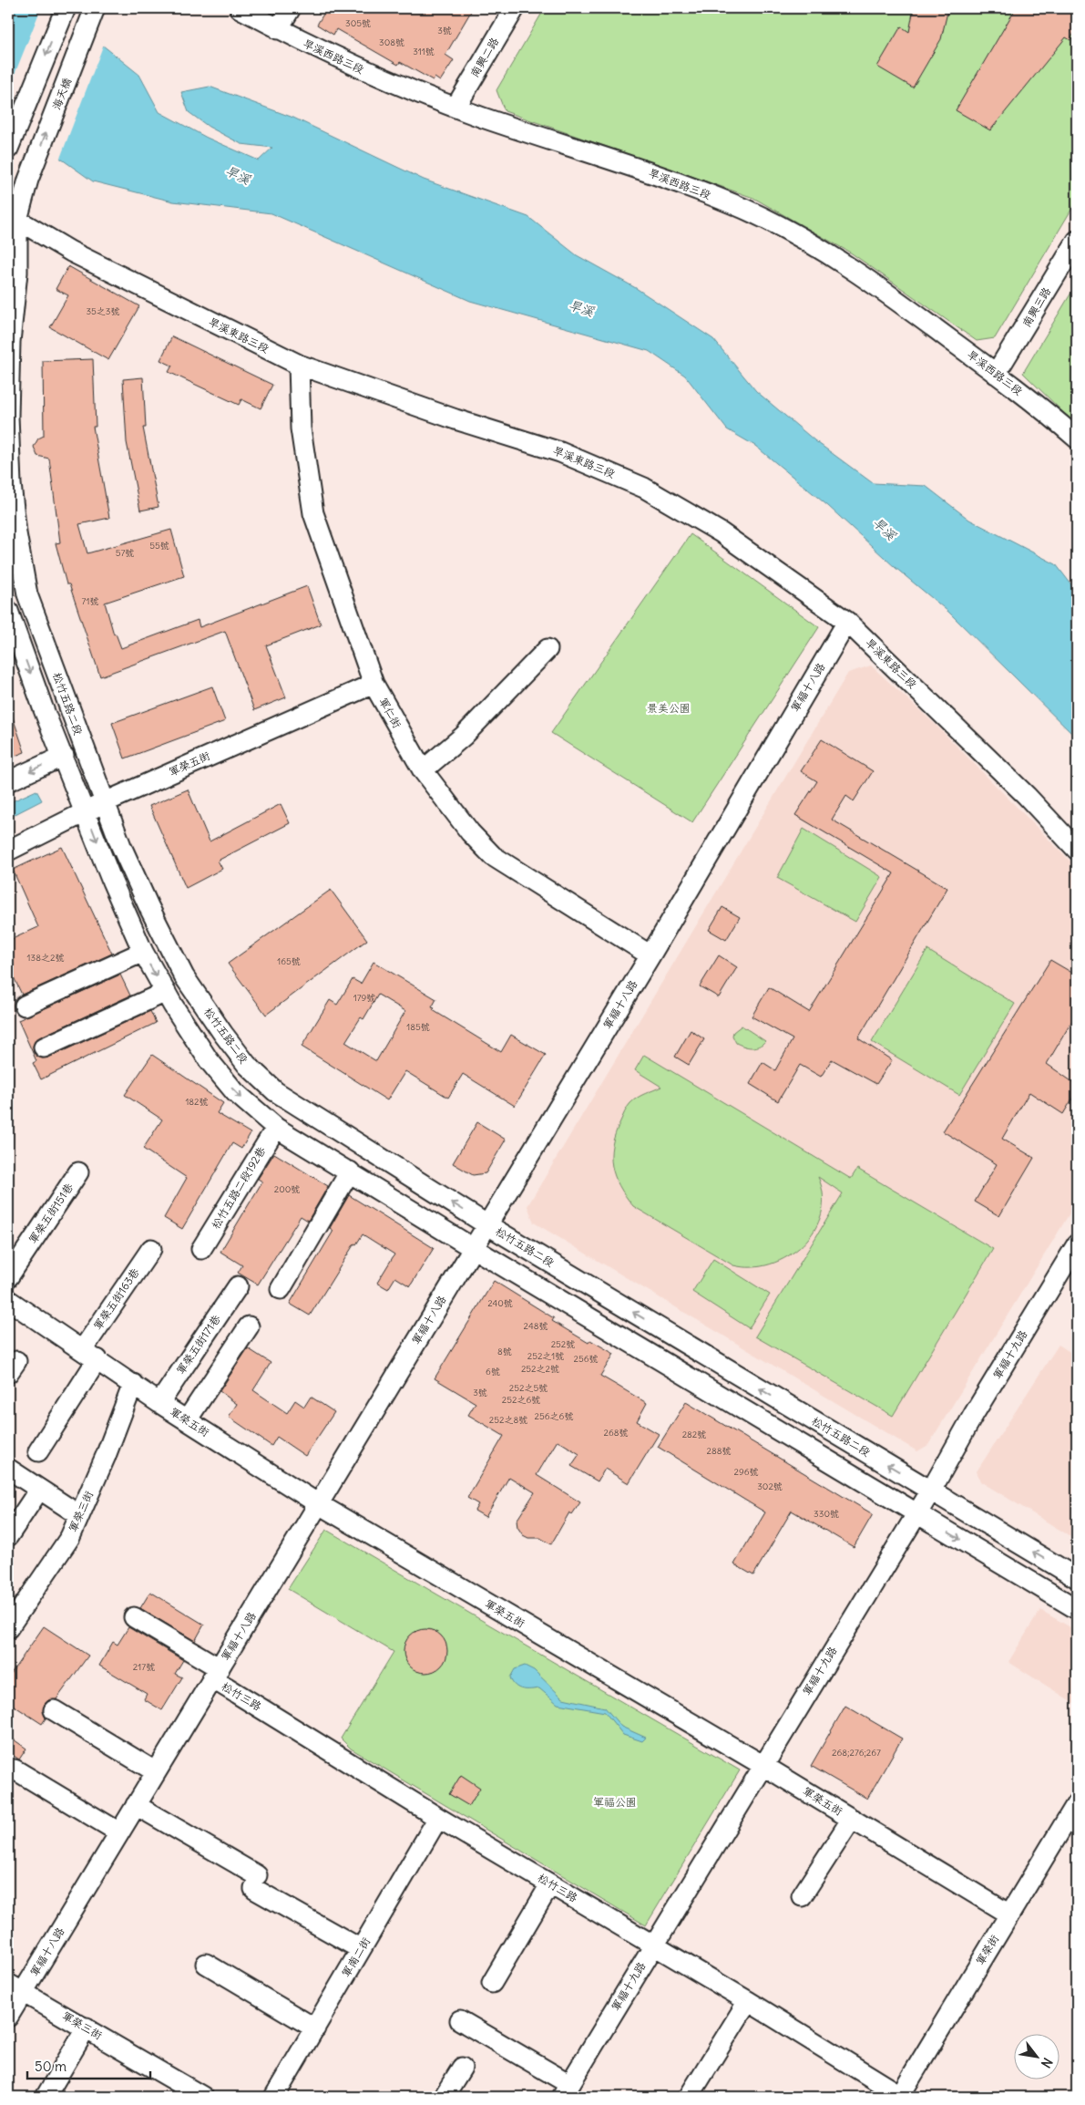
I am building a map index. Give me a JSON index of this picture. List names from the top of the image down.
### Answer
{
  "streets": {
    "street": [
      "旱溪西路三段",
      "南興二路",
      "海天橋",
      "南興三路",
      "旱溪東路三段",
      "軍福十八路",
      "松竹五路二段",
      "軍仁街",
      "軍榮五街",
      "松竹五路二段192巷",
      "軍榮五街151巷",
      "軍榮五街163巷",
      "軍榮五街171巷",
      "軍福十九路",
      "軍榮三街",
      "松竹三路",
      "軍榮街",
      "軍南二街"
    ]
  },
  "crossings": [
    ["旱溪西路三段", "南興二路"],
    ["旱溪西路三段", "南興三路"],
    ["海天橋", "松竹五路二段"],
    ["旱溪東路三段", "軍福十八路"],
    ["旱溪東路三段", "松竹五路二段"],
    ["旱溪東路三段", "軍仁街"],
    ["軍福十八路", "松竹五路二段"],
    ["軍福十八路", "軍仁街"],
    ["軍福十八路", "軍榮五街"],
    ["軍福十八路", "軍榮三街"],
    ["軍福十八路", "松竹三路"],
    ["松竹五路二段", "軍榮五街"],
    ["松竹五路二段", "松竹五路二段192巷"],
    ["松竹五路二段", "軍福十九路"],
    ["軍仁街", "軍榮五街"],
    ["軍榮五街", "軍榮五街163巷"],
    ["軍榮五街", "軍榮五街171巷"],
    ["軍榮五街", "軍福十九路"],
    ["軍榮五街", "軍榮三街"],
    ["軍榮五街", "軍榮街"],
    ["軍福十九路", "松竹三路"],
    ["松竹三路", "軍榮街"],
    ["松竹三路", "軍南二街"]
  ],
  "water": ["旱溪"],
  "parks": ["景美公園", "軍福公園"],
  "house_numbers": [
    "305號",
    "3號",
    "308號",
    "311號",
    "35之3號",
    "55號",
    "57號",
    "71號",
    "138之2號",
    "165號",
    "179號",
    "185號",
    "182號",
    "200號",
    "240號",
    "248號",
    "252號",
    "8號",
    "252之1號",
    "256號",
    "252之2號",
    "6號",
    "252之5號",
    "3號",
    "252之6號",
    "256之6號",
    "252之8號",
    "268號",
    "282號",
    "288號",
    "296號",
    "302號",
    "330號",
    "217號",
    "268;276;267"
  ],
  "scale_bar": "50 m",
  "north": "bottom right"
}
